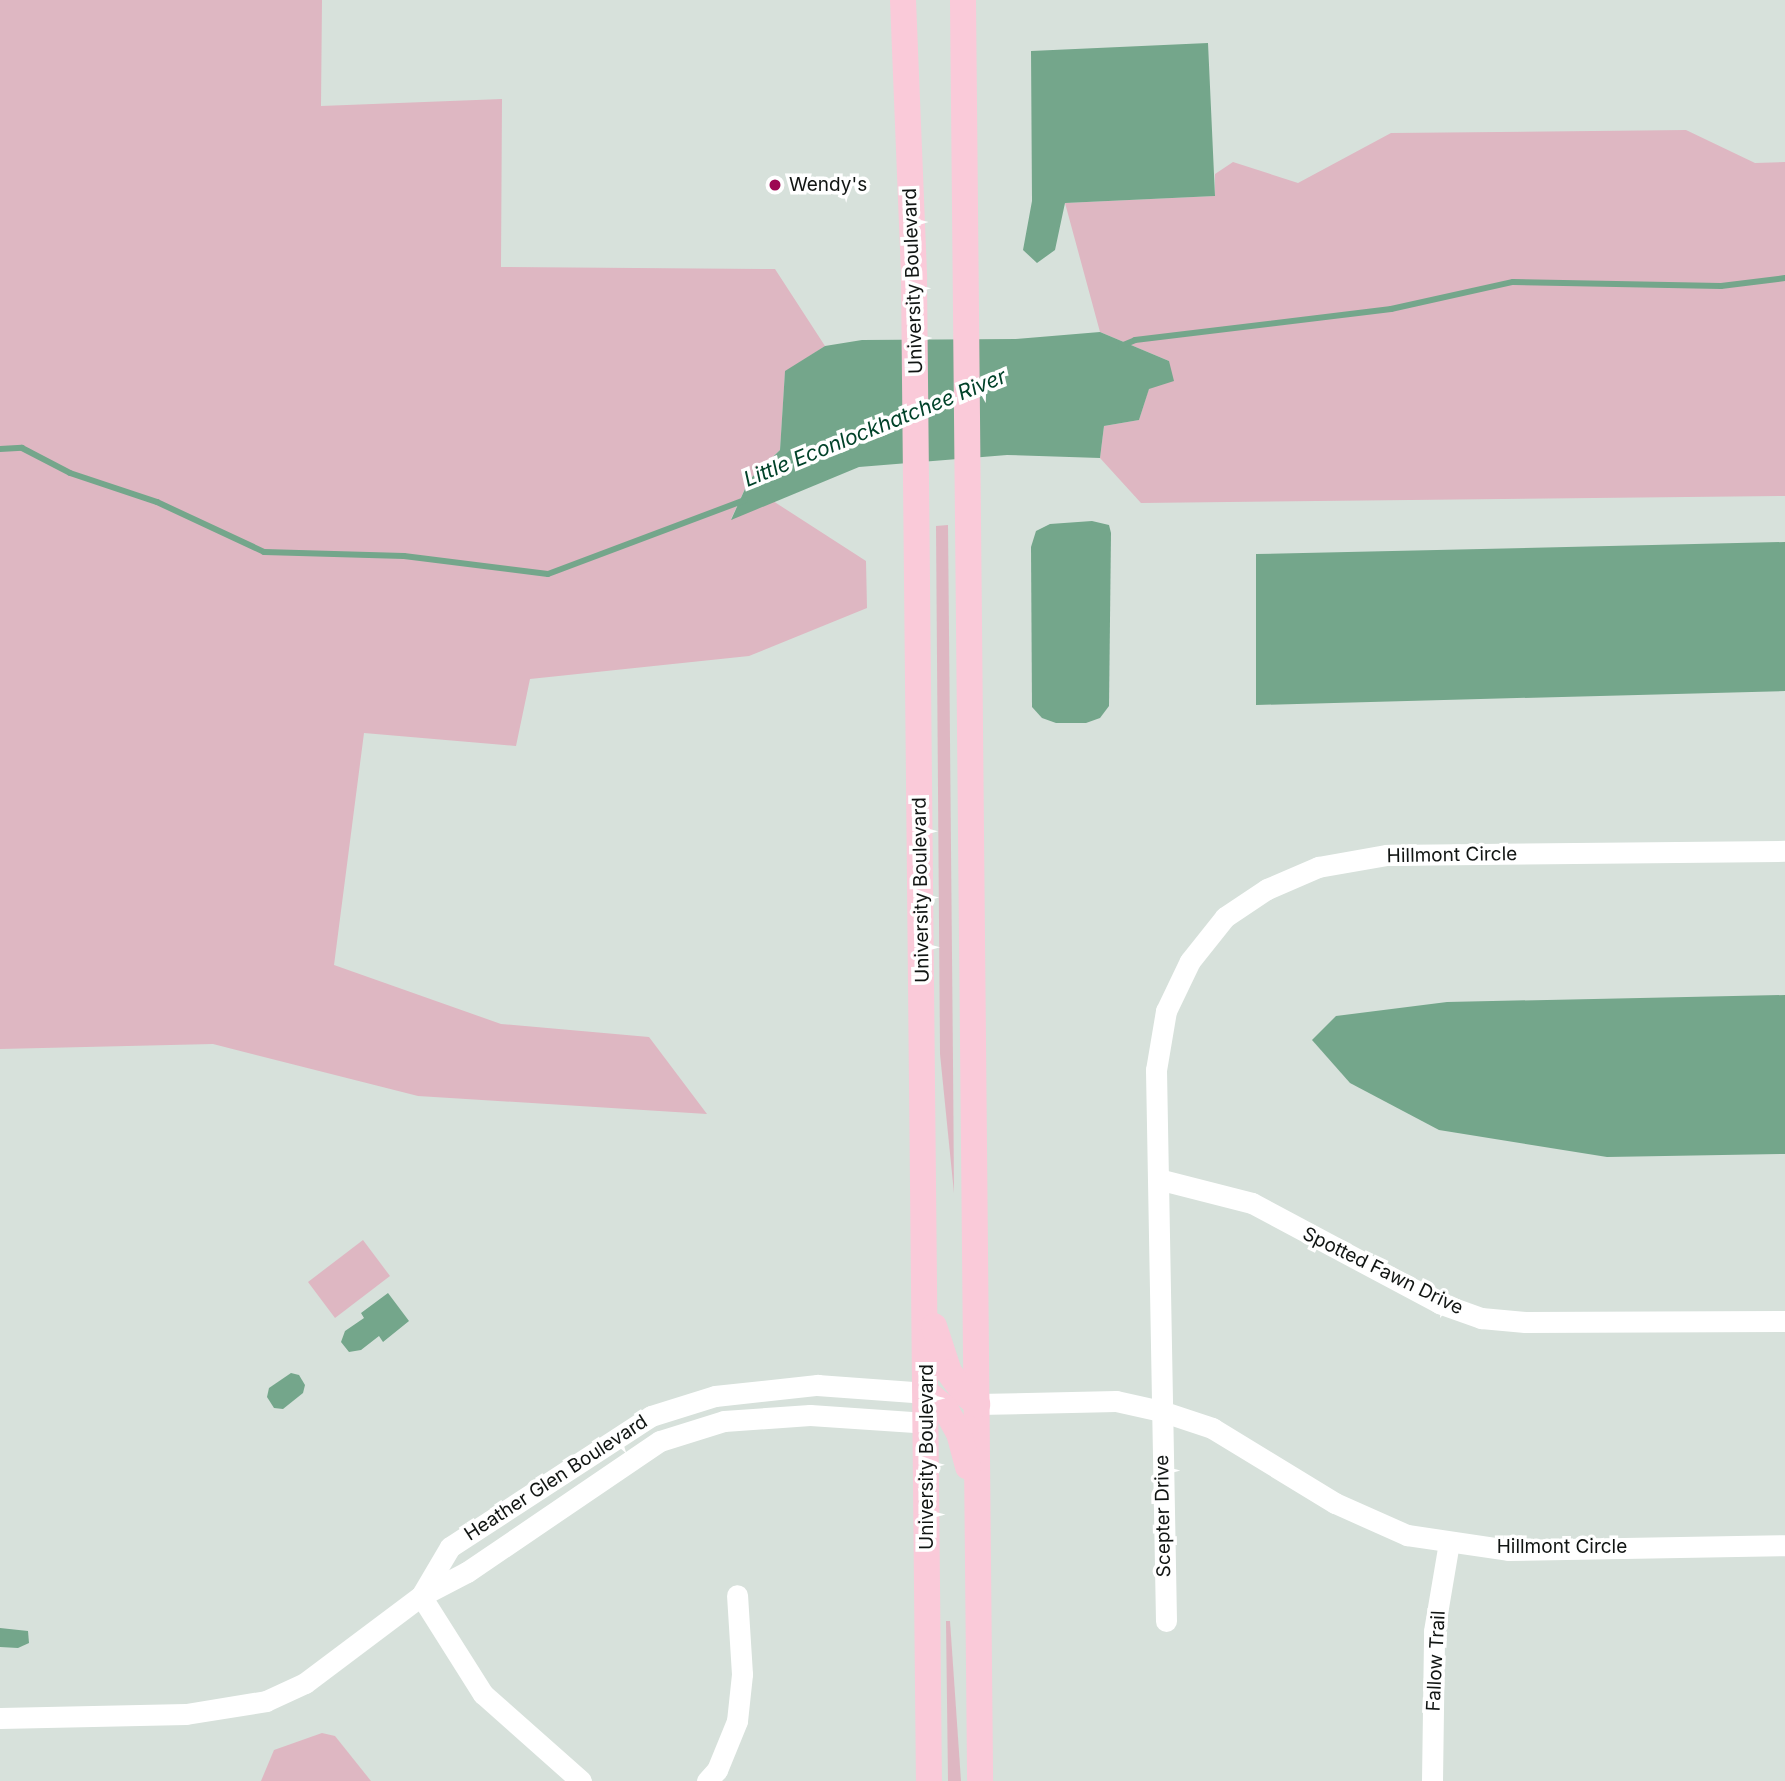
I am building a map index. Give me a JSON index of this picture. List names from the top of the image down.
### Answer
{
  "streets": {
    "main road": ["University Boulevard"],
    "street": [
      "Hillmont Circle",
      "Spotted Fawn Drive",
      "Heather Glen Boulevard",
      "Scepter Drive",
      "Fallow Trail"
    ]
  },
  "crossings": [
    ["University Boulevard", "Heather Glen Boulevard"],
    ["Hillmont Circle", "Spotted Fawn Drive"],
    ["Hillmont Circle", "Scepter Drive"],
    ["Hillmont Circle", "Fallow Trail"]
  ],
  "water": ["Little Econlockhatchee River"],
  "places": ["Wendy's"]
}
